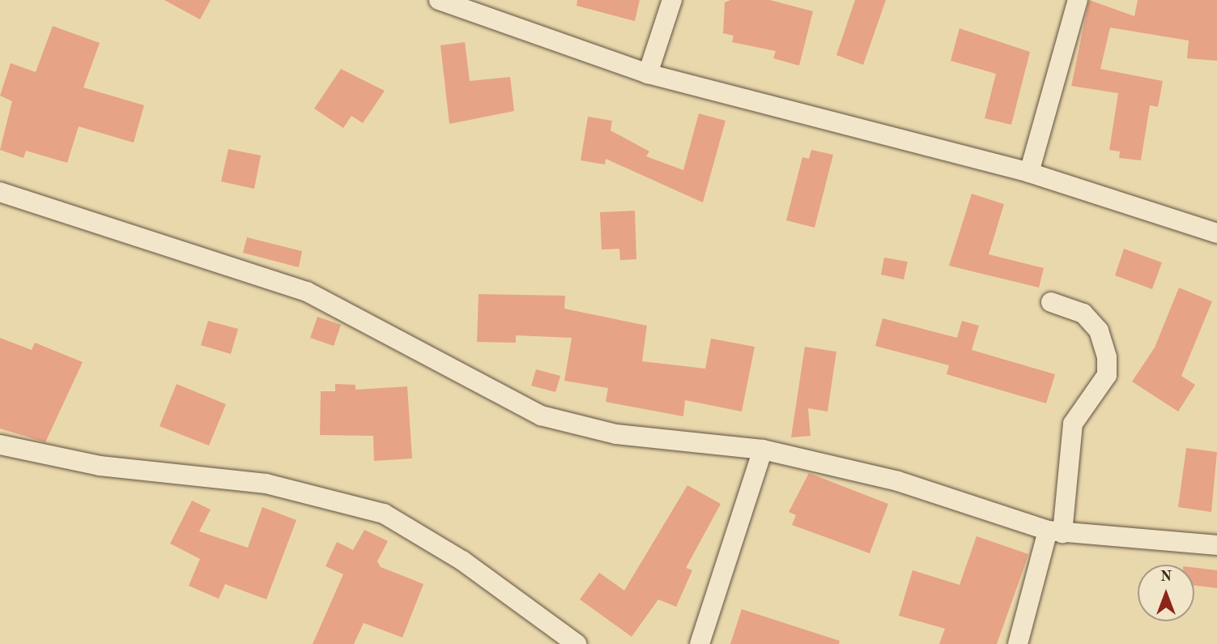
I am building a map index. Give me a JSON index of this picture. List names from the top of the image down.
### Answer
{
  "north": "top"
}
